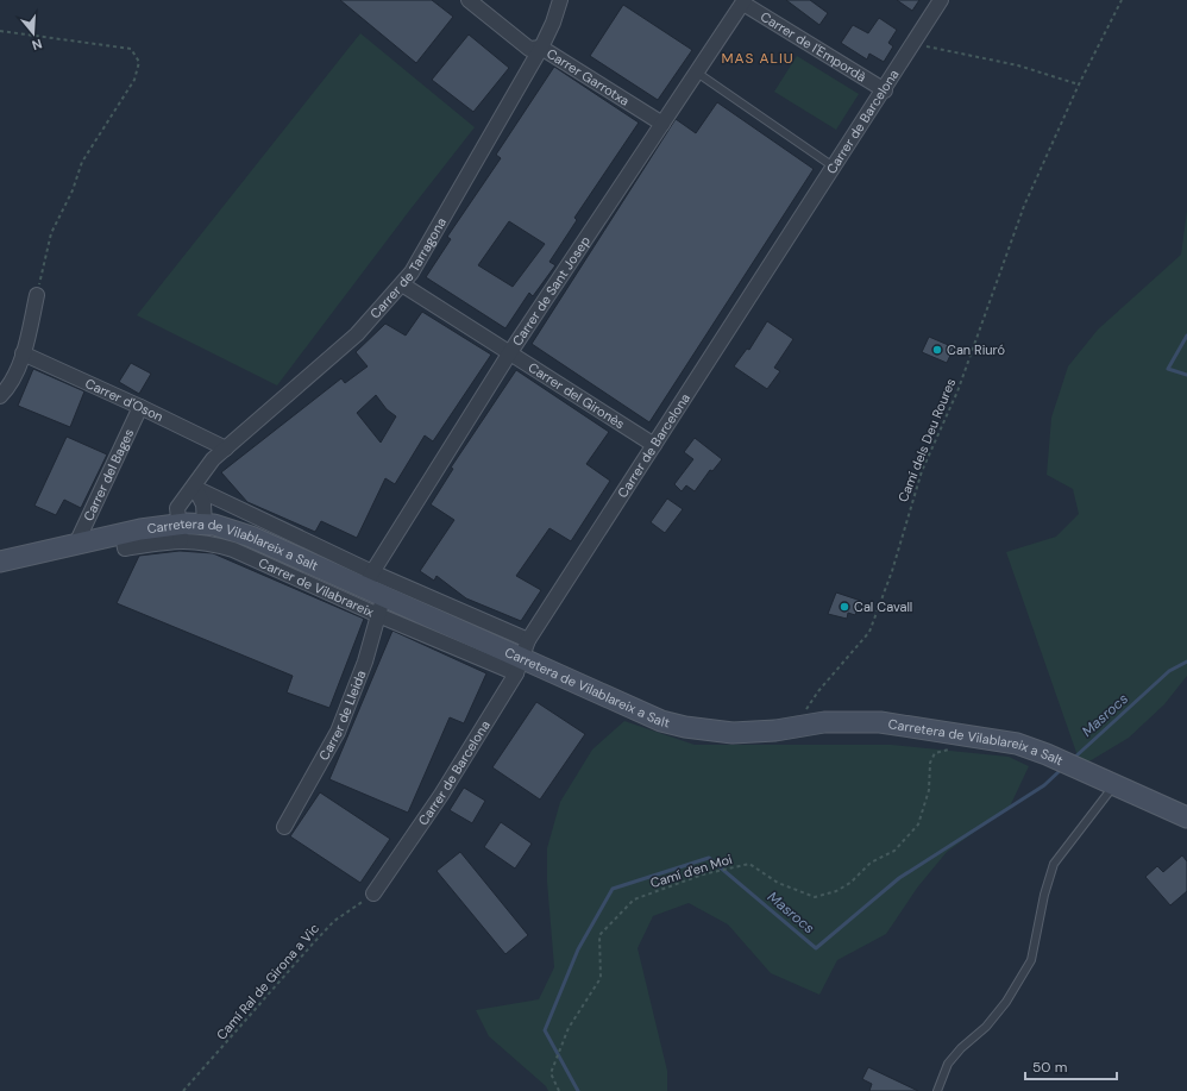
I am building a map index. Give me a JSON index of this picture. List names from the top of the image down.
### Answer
{
  "streets": {
    "street": [
      "Carrer de l'Empordà",
      "Carrer Garrotxa",
      "Carrer de Barcelona",
      "Carrer de Tarragona",
      "Carrer de Sant Josep",
      "Carrer del Gironès",
      "Carrer d'Oson",
      "Carrer del Bages",
      "Carretera de Vilablareix a Salt",
      "Carrer de Vilabrareix",
      "Carrer de Lleida"
    ],
    "path": ["Camí dels Deu Roures", "Camí d'en Moi", "Camí Ral de Girona a Vic"]
  },
  "crossings": [
    ["Carrer de l'Empordà", "Carrer de Barcelona"],
    ["Carrer de l'Empordà", "Carrer de Sant Josep"],
    ["Carrer Garrotxa", "Carrer de Tarragona"],
    ["Carrer Garrotxa", "Carrer de Sant Josep"],
    ["Carrer de Barcelona", "Carrer del Gironès"],
    ["Carrer de Barcelona", "Carretera de Vilablareix a Salt"],
    ["Carrer de Barcelona", "Camí Ral de Girona a Vic"],
    ["Carrer de Tarragona", "Carrer del Gironès"],
    ["Carrer de Tarragona", "Carrer d'Oson"],
    ["Carrer de Tarragona", "Carretera de Vilablareix a Salt"],
    ["Carrer de Tarragona", "Carrer de Vilabrareix"],
    ["Carrer de Sant Josep", "Carrer del Gironès"],
    ["Carrer de Sant Josep", "Carretera de Vilablareix a Salt"],
    ["Carrer d'Oson", "Carrer del Bages"],
    ["Carrer del Bages", "Carretera de Vilablareix a Salt"],
    ["Carretera de Vilablareix a Salt", "Carrer de Vilabrareix"],
    ["Carretera de Vilablareix a Salt", "Carrer de Lleida"],
    ["Carrer de Vilabrareix", "Carrer de Lleida"]
  ],
  "districts": ["MAS ALIU"],
  "water": ["Masrocs"],
  "places": ["Can Riuró", "Cal Cavall"],
  "scale_bar": "50 m",
  "north": "bottom"
}
